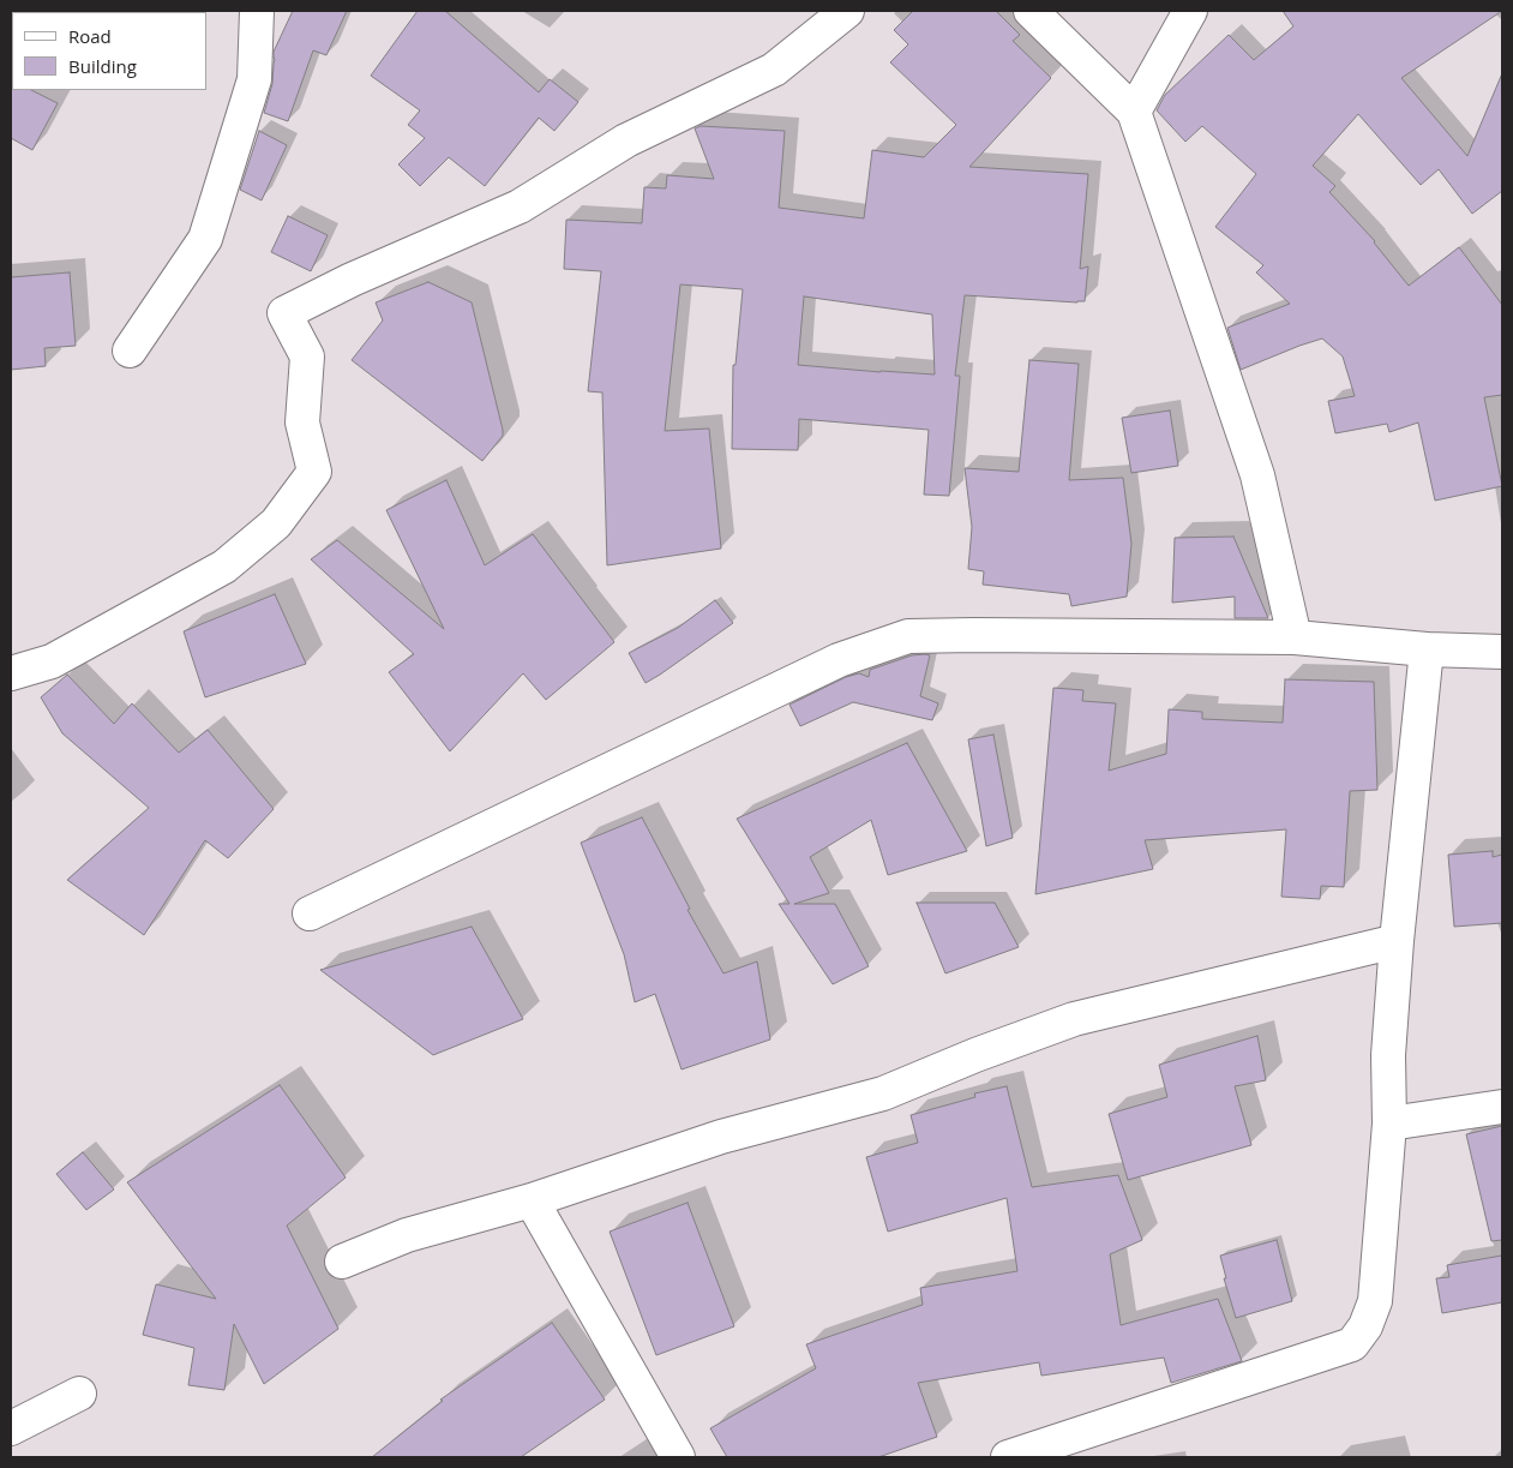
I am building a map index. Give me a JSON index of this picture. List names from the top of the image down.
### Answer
{
  "legend": ["Road", "Building"]
}
